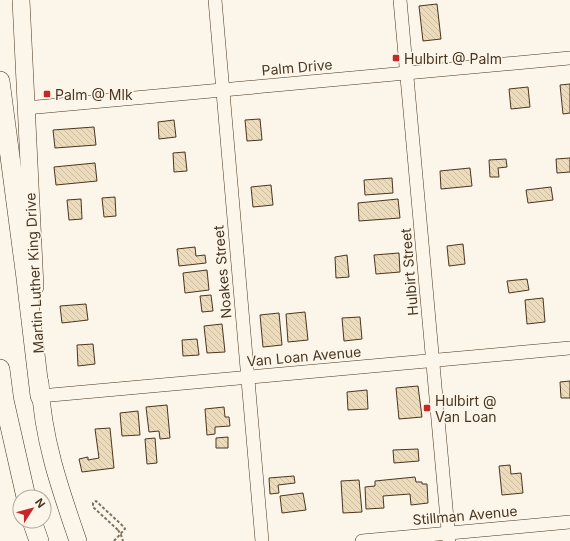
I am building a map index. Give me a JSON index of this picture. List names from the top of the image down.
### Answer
{
  "streets": {
    "main road": ["Martin Luther King Drive"],
    "street": [
      "Palm Drive",
      "Noakes Street",
      "Hulbirt Street",
      "Van Loan Avenue",
      "Stillman Avenue"
    ]
  },
  "crossings": [
    ["Palm Drive", "Noakes Street"],
    ["Palm Drive", "Hulbirt Street"],
    ["Palm Drive", "Martin Luther King Drive"],
    ["Noakes Street", "Van Loan Avenue"],
    ["Hulbirt Street", "Van Loan Avenue"],
    ["Hulbirt Street", "Stillman Avenue"],
    ["Martin Luther King Drive", "Van Loan Avenue"]
  ],
  "places": {
    "transit": ["Hulbirt @ Palm", "Palm @ Mlk", "Hulbirt @ Van Loan"]
  },
  "north": "top right"
}
